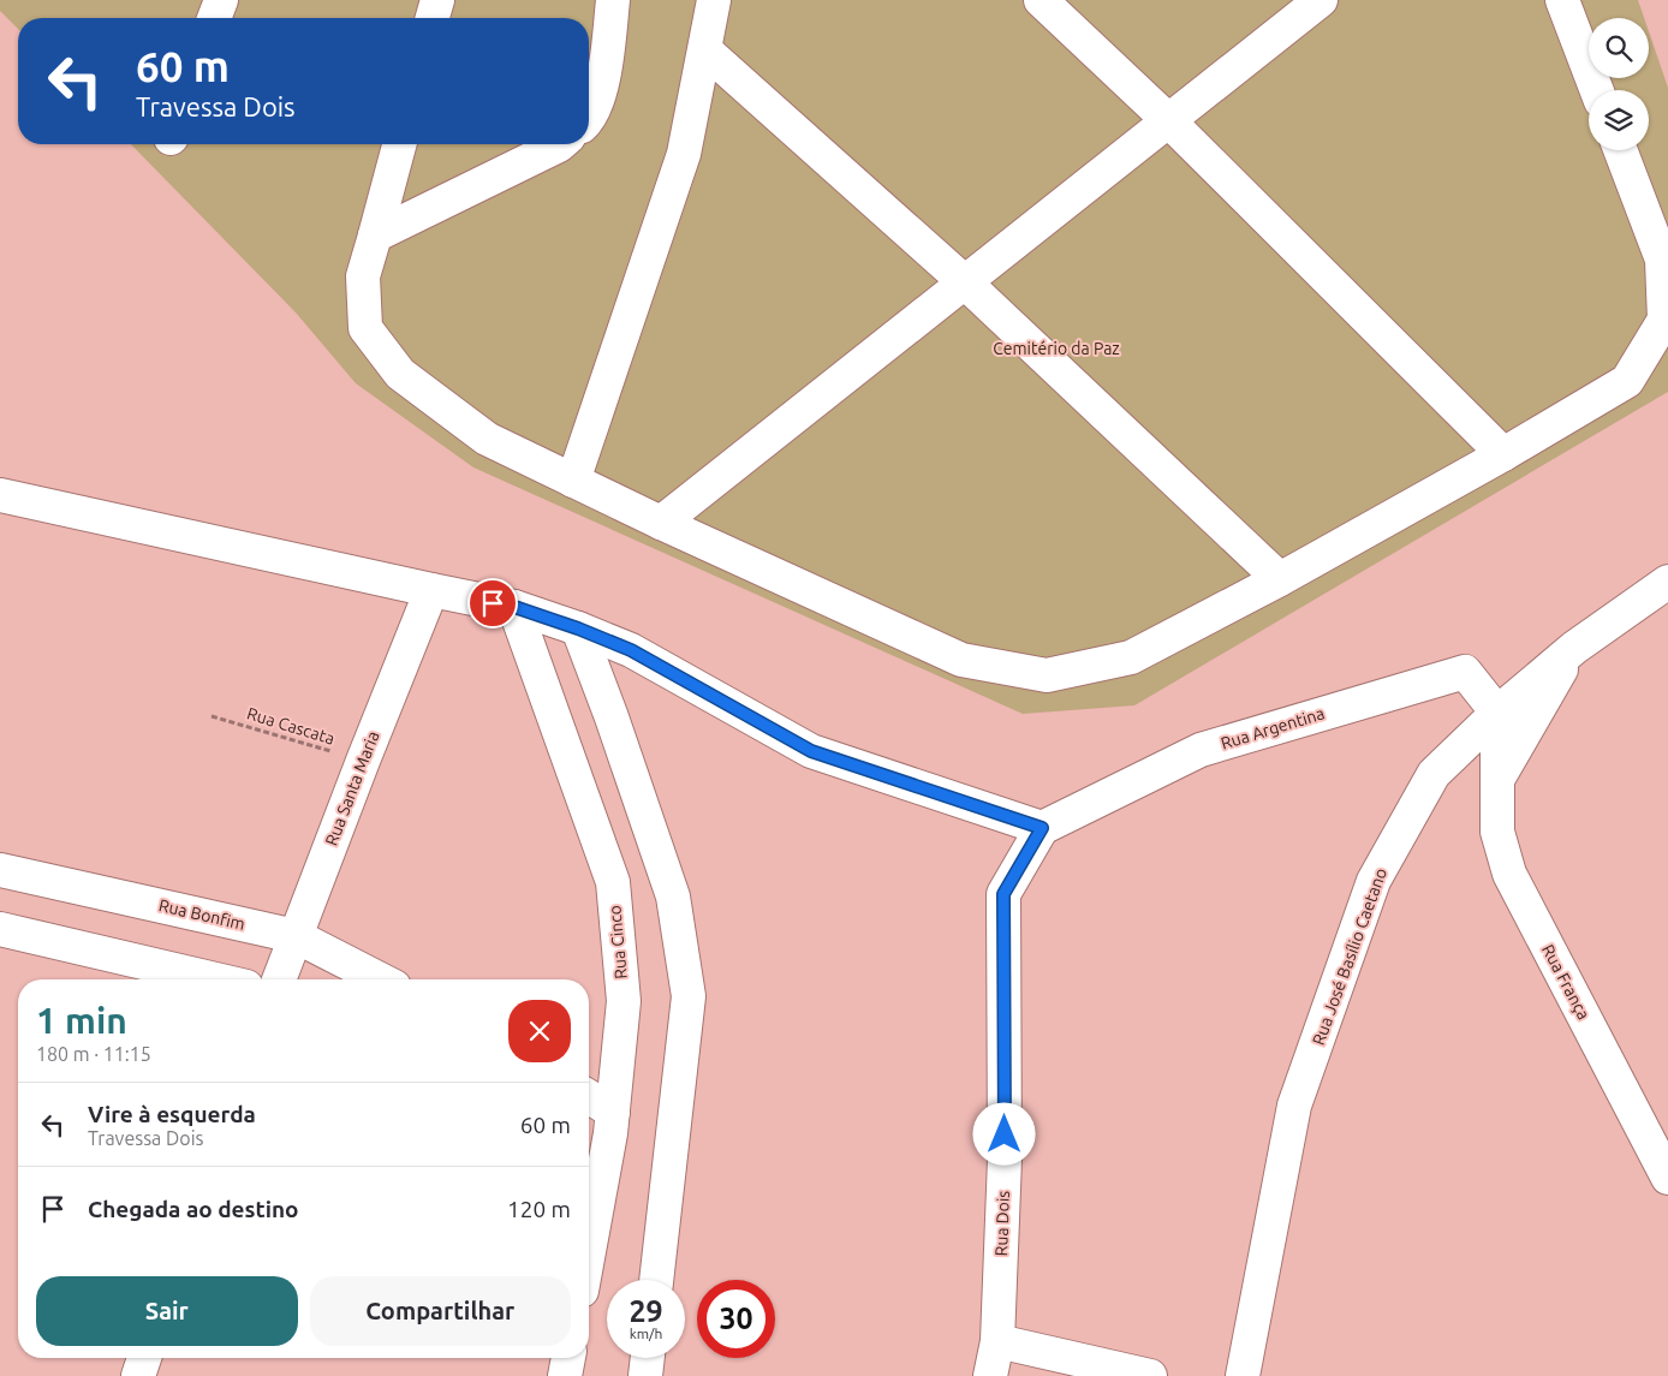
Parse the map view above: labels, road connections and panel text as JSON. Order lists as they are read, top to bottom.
{
  "streets": {
    "street": [
      "Rua Argentina",
      "Rua Santa Maria",
      "Rua Bonfim",
      "Rua Cinco",
      "Rua José Basílio Caetano",
      "Rua França",
      "Rua Dois"
    ],
    "path": ["Rua Cascata"]
  },
  "crossings": [
    ["Rua Cascata", "Rua Santa Maria"],
    ["Rua Argentina", "Rua José Basílio Caetano"],
    ["Rua Argentina", "Rua França"],
    ["Rua Argentina", "Rua Dois"],
    ["Rua Santa Maria", "Rua Bonfim"],
    ["Rua José Basílio Caetano", "Rua França"]
  ],
  "parks": ["Cemitério da Paz"],
  "page": {
    "turn": ["60 m", "Travessa Dois"],
    "heading": ["1 min", "180 m · 11:15"],
    "list": [
      {
        "name": "Vire à esquerda",
        "note": "Travessa Dois",
        "value": "60 m"
      },
      {
        "name": "Chegada ao destino",
        "value": "120 m"
      }
    ],
    "buttons": ["Sair", "Compartilhar"],
    "speed": "29 km/h",
    "limit": "30"
  }
}
